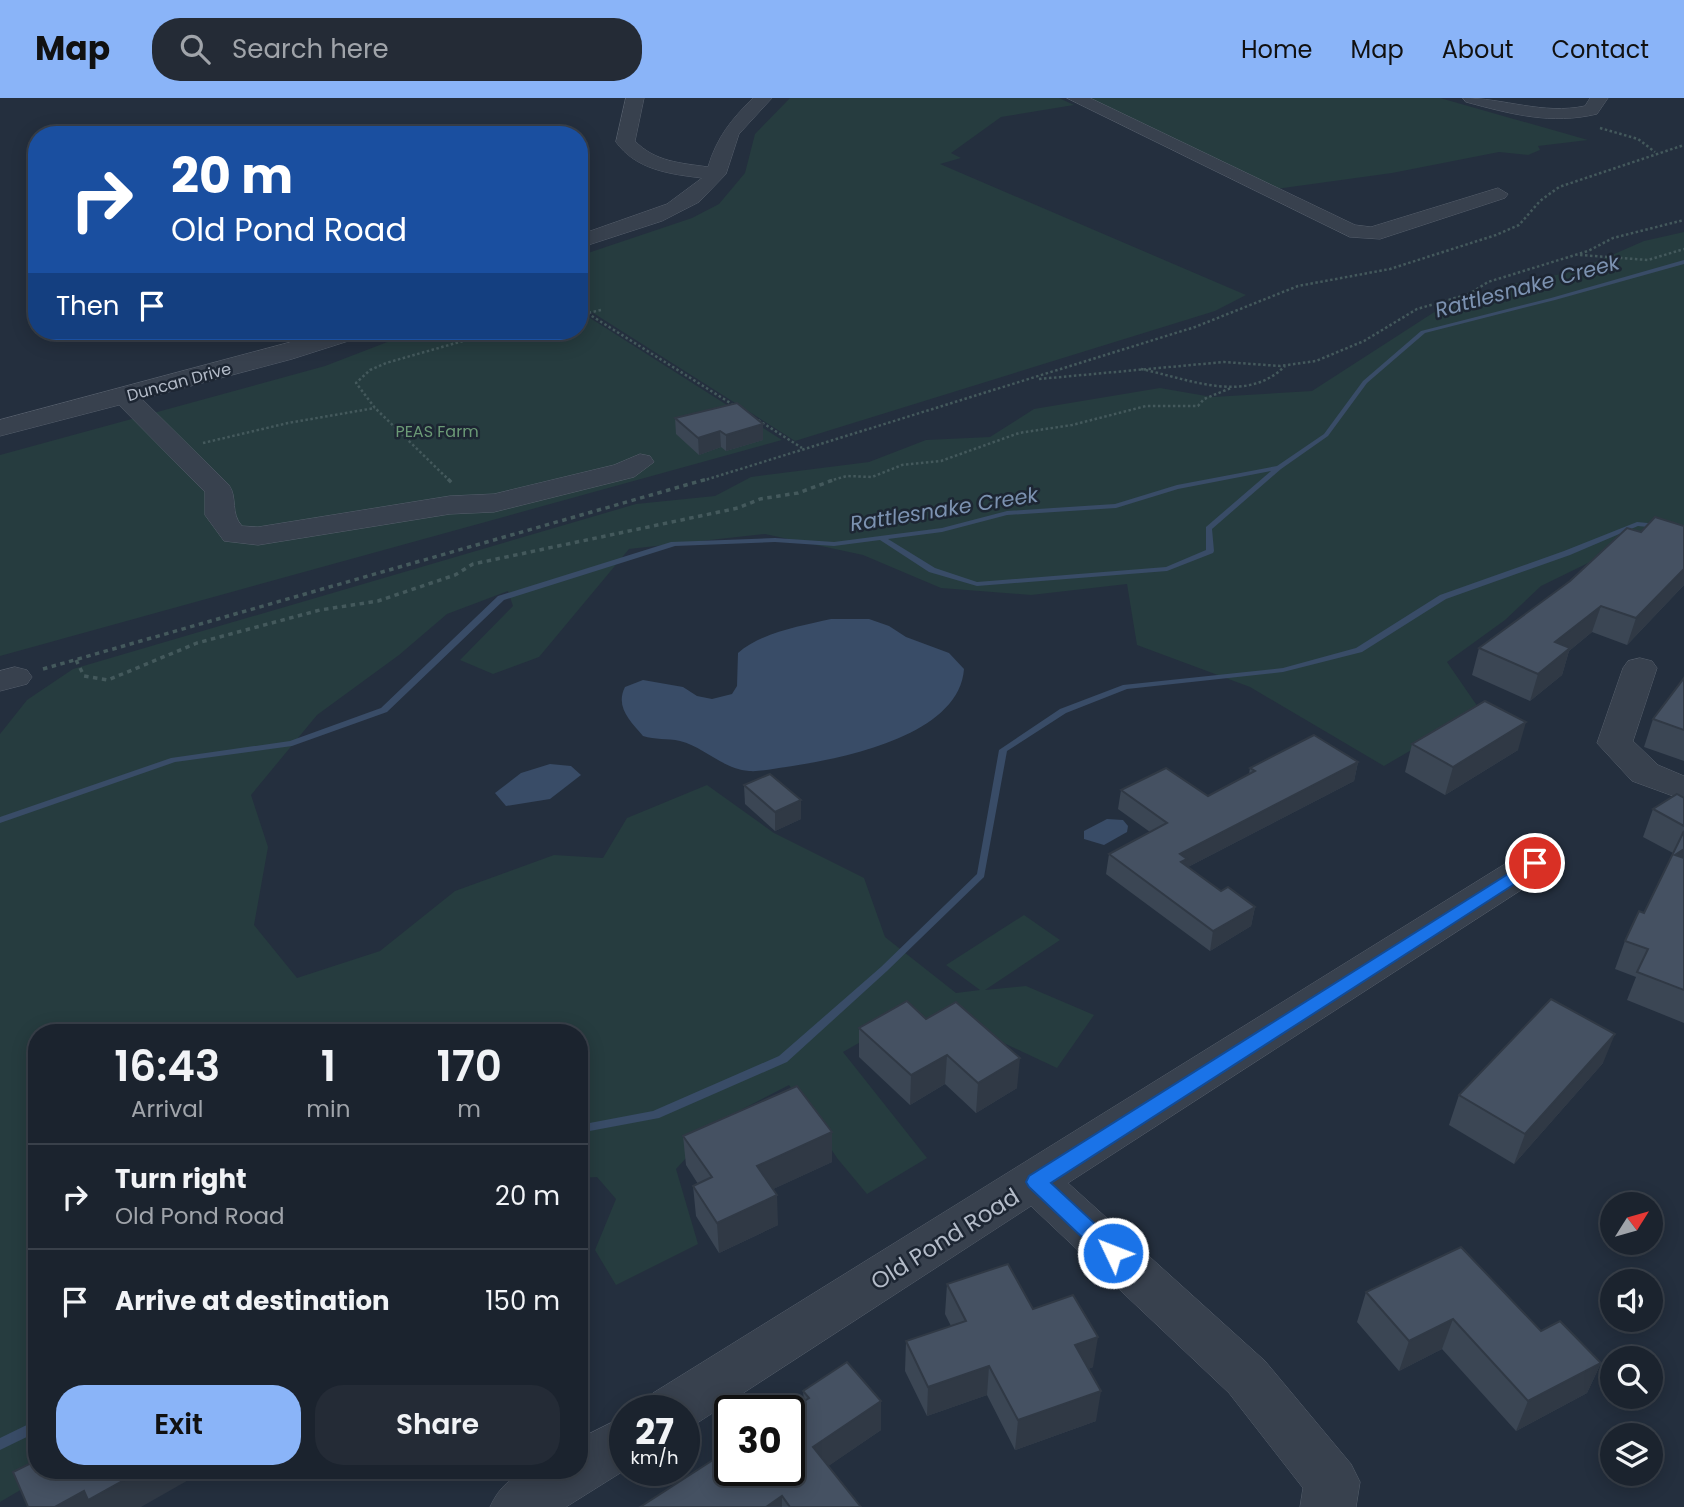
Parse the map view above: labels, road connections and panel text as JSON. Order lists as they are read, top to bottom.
{
  "streets": {
    "street": ["Duncan Drive", "Old Pond Road"]
  },
  "water": ["Rattlesnake Creek"],
  "parks": ["PEAS Farm"],
  "north": "top right",
  "page": {
    "header": "Map",
    "search": "Search here",
    "nav": [
      "Home",
      "Map",
      "About",
      "Contact"
    ],
    "turn": ["20 m", "Old Pond Road"],
    "then": "Then",
    "eta": [
      "16:43",
      "Arrival",
      "1",
      "min",
      "170",
      "m"
    ],
    "list": [
      {
        "name": "Turn right",
        "note": "Old Pond Road",
        "value": "20 m"
      },
      {
        "name": "Arrive at destination",
        "value": "150 m"
      }
    ],
    "buttons": ["Exit", "Share"],
    "speed": "27 km/h",
    "limit": "30"
  }
}
